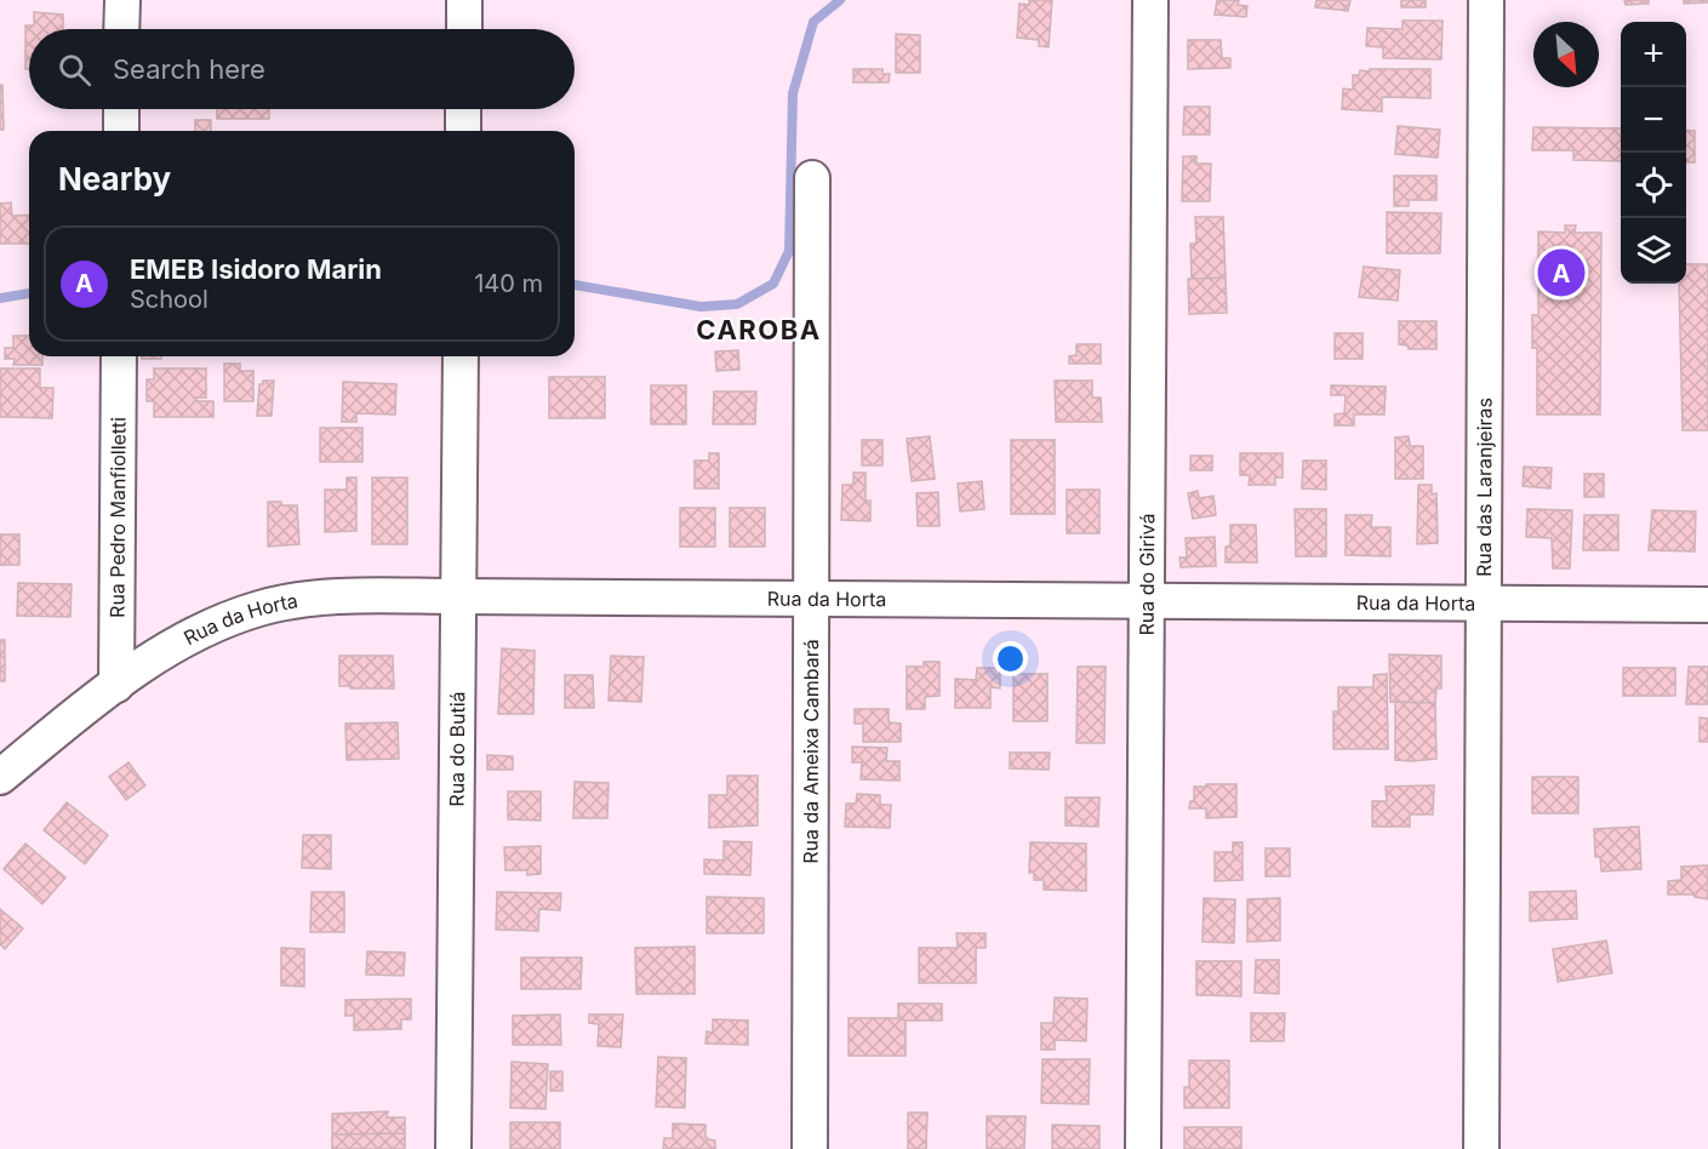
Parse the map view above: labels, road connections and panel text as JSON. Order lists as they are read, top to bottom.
{
  "streets": {
    "street": [
      "Rua das Laranjeiras",
      "Rua Pedro Manfiolletti",
      "Rua do Girivá",
      "Rua da Horta",
      "Rua do Butiá",
      "Rua da Ameixa Cambará"
    ]
  },
  "crossings": [
    ["Rua das Laranjeiras", "Rua da Horta"],
    ["Rua Pedro Manfiolletti", "Rua da Horta"],
    ["Rua do Girivá", "Rua da Horta"],
    ["Rua da Horta", "Rua do Butiá"],
    ["Rua da Horta", "Rua da Ameixa Cambará"]
  ],
  "districts": ["CAROBA"],
  "north": "bottom right",
  "page": {
    "map_buttons": ["+", "−"],
    "search": "Search here",
    "heading": "Nearby",
    "list": [
      {
        "mark": "A",
        "name": "EMEB Isidoro Marin",
        "note": "School",
        "value": "140 m"
      }
    ],
    "pins": "A"
  }
}
